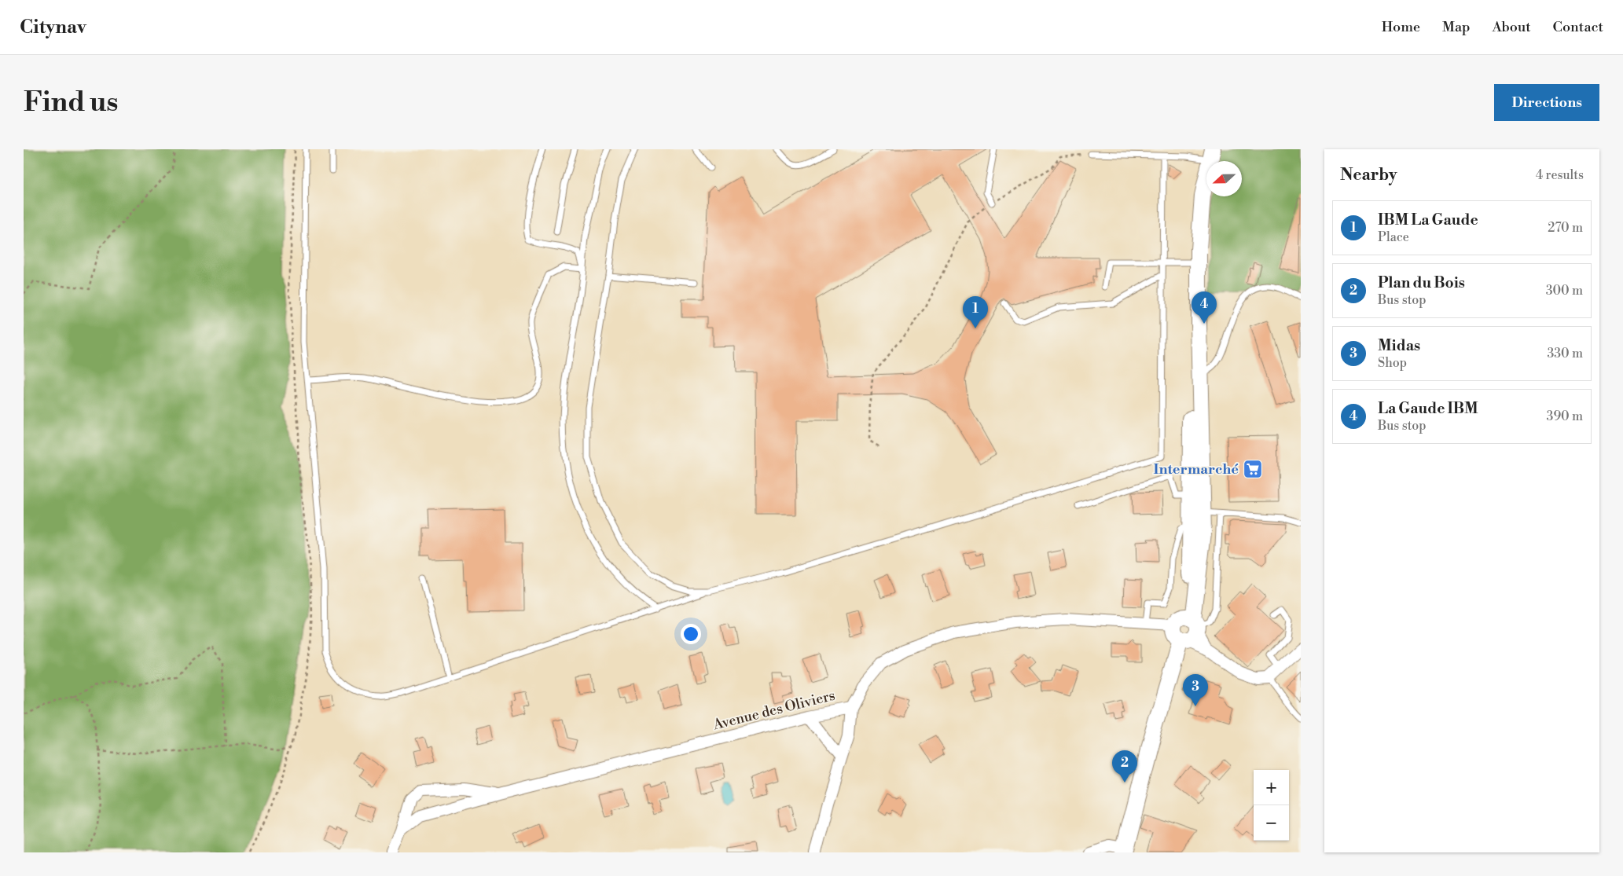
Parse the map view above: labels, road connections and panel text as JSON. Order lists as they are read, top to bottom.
{
  "streets": {
    "street": ["Avenue des Oliviers"]
  },
  "places": {
    "supermarket": ["Intermarché"]
  },
  "north": "left",
  "page": {
    "header": "Citynav",
    "nav": [
      "Home",
      "Map",
      "About",
      "Contact"
    ],
    "buttons": "Directions",
    "title": "Find us",
    "heading": ["Nearby", "4 results"],
    "list": [
      {
        "mark": "1",
        "name": "IBM La Gaude",
        "note": "Place",
        "value": "270 m"
      },
      {
        "mark": "2",
        "name": "Plan du Bois",
        "note": "Bus stop",
        "value": "300 m"
      },
      {
        "mark": "3",
        "name": "Midas",
        "note": "Shop",
        "value": "330 m"
      },
      {
        "mark": "4",
        "name": "La Gaude IBM",
        "note": "Bus stop",
        "value": "390 m"
      }
    ],
    "pins": [
      "4",
      "1",
      "3",
      "2"
    ],
    "map_buttons": ["+", "−"]
  }
}
